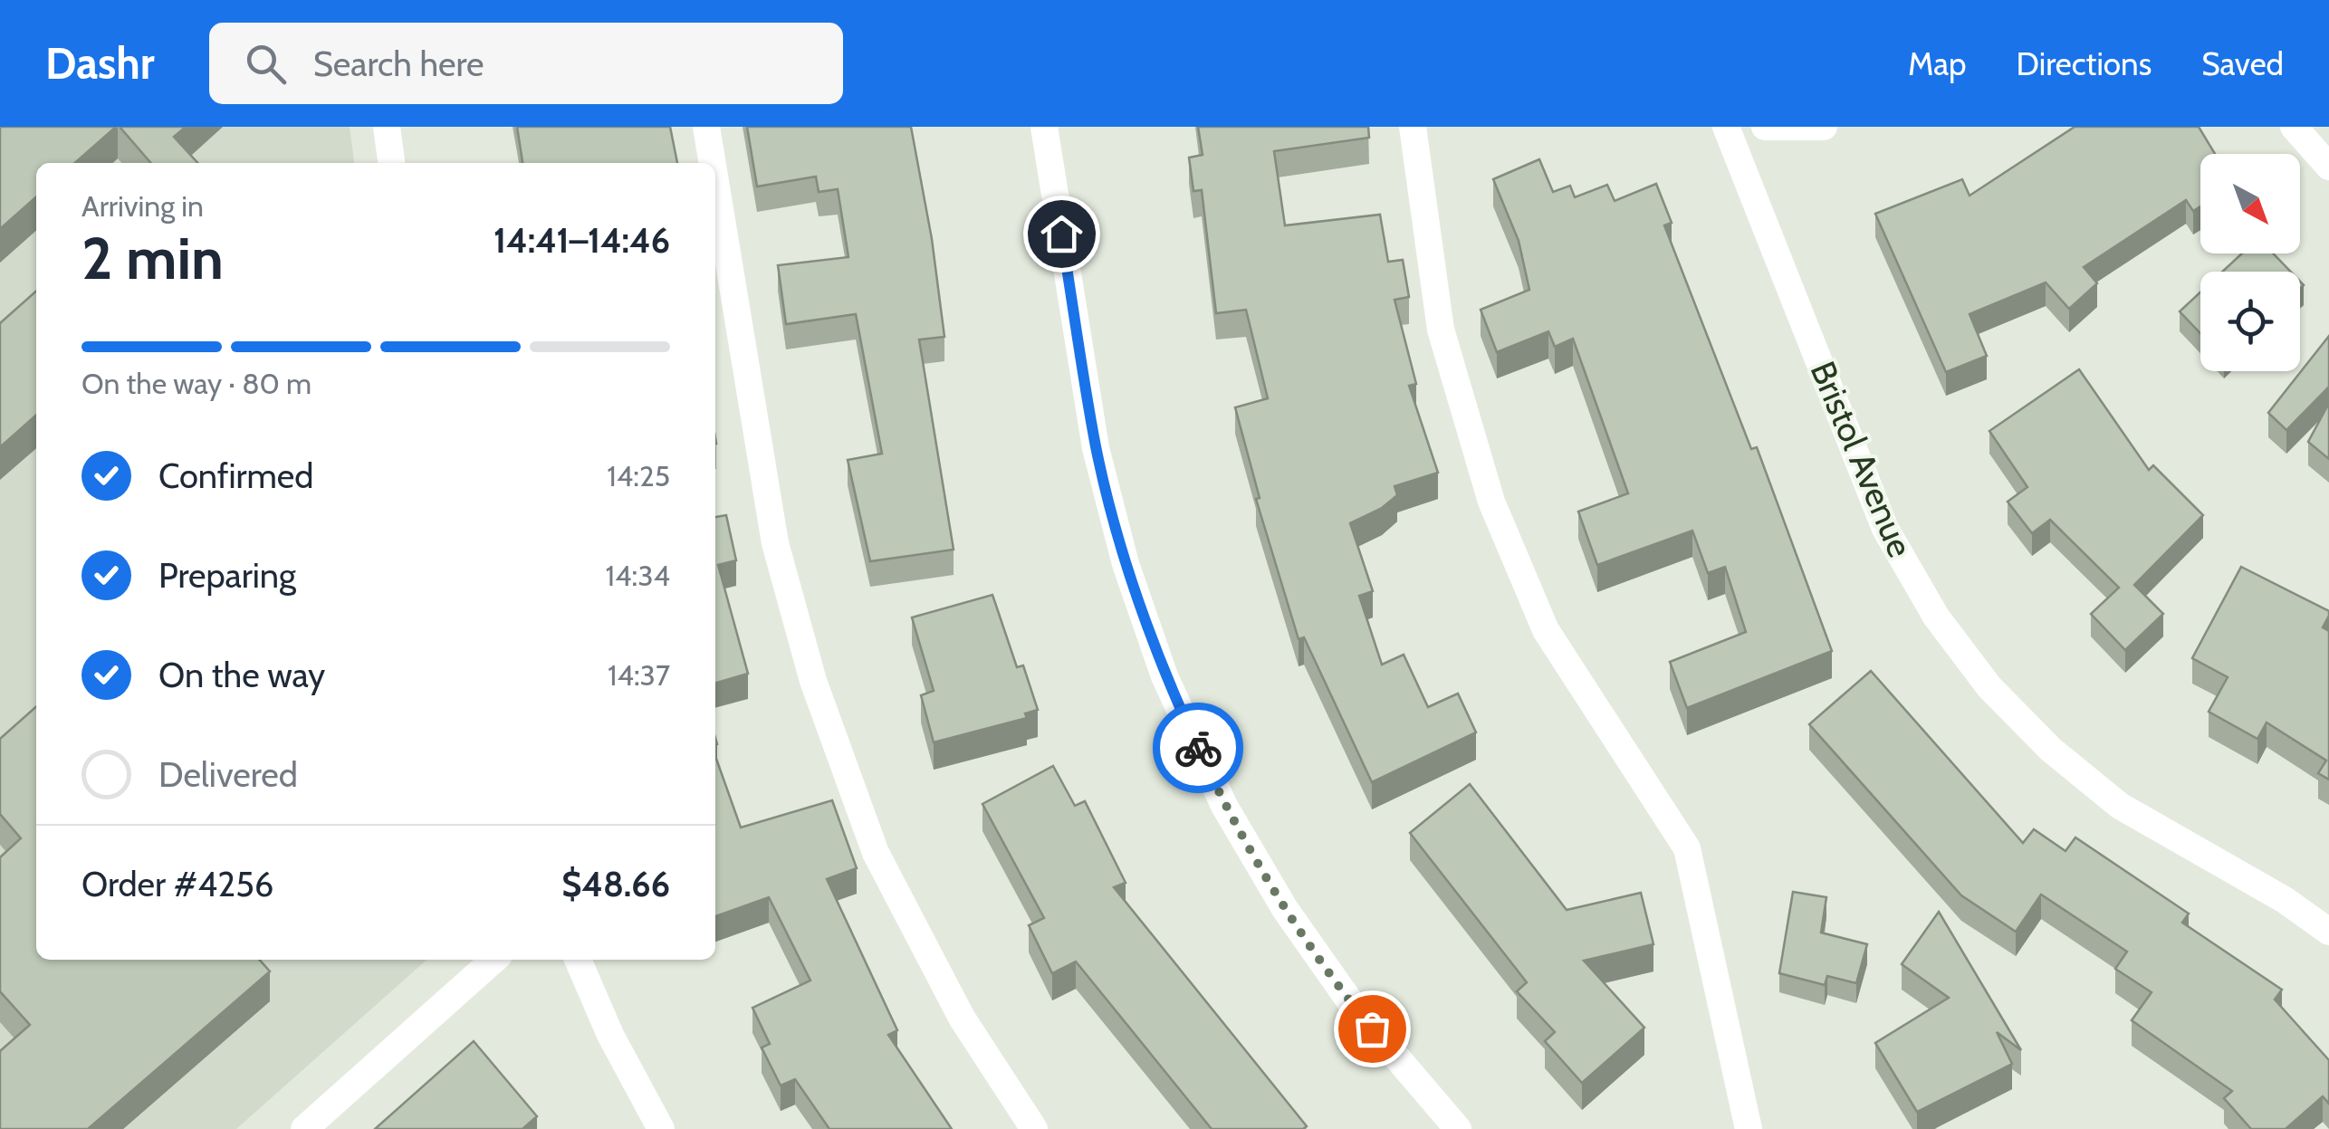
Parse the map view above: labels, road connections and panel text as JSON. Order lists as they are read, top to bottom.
{
  "streets": {
    "street": ["Bristol Avenue"]
  },
  "north": "bottom right",
  "page": {
    "header": "Dashr",
    "search": "Search here",
    "nav": ["Map", "Directions", "Saved"],
    "heading": ["2 min", "Arriving in", "14:41–14:46"],
    "panel": ["Order #4256", "$48.66"],
    "bar": "On the way · 80 m",
    "list": [
      ["Confirmed", "14:25"],
      ["Preparing", "14:34"],
      ["On the way", "14:37"],
      "Delivered"
    ]
  }
}
